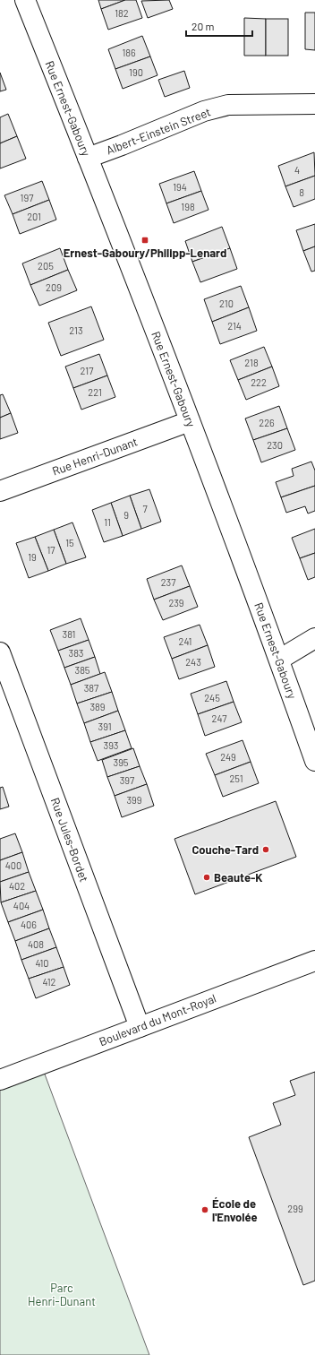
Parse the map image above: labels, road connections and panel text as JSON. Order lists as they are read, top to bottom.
{
  "streets": {
    "street": [
      "Rue Ernest-Gaboury",
      "Albert-Einstein Street",
      "Rue Henri-Dunant",
      "Rue Jules-Bordet",
      "Boulevard du Mont-Royal"
    ]
  },
  "crossings": [
    ["Rue Ernest-Gaboury", "Albert-Einstein Street"],
    ["Rue Ernest-Gaboury", "Rue Henri-Dunant"],
    ["Rue Jules-Bordet", "Boulevard du Mont-Royal"]
  ],
  "parks": ["Parc Henri-Dunant"],
  "places": {
    "transit": ["Ernest-Gaboury/Philipp-Lenard"],
    "other": ["Couche-Tard", "Beaute-K", "École de l'Envolée"]
  },
  "house_numbers": [
    "182",
    "186",
    "190",
    "4",
    "194",
    "8",
    "197",
    "198",
    "201",
    "205",
    "209",
    "210",
    "214",
    "213",
    "218",
    "217",
    "222",
    "221",
    "226",
    "230",
    "7",
    "9",
    "11",
    "15",
    "17",
    "19",
    "237",
    "239",
    "381",
    "241",
    "383",
    "243",
    "385",
    "387",
    "245",
    "389",
    "247",
    "391",
    "393",
    "249",
    "395",
    "251",
    "397",
    "399",
    "400",
    "402",
    "404",
    "406",
    "408",
    "410",
    "412",
    "299"
  ],
  "scale_bar": "20 m"
}
